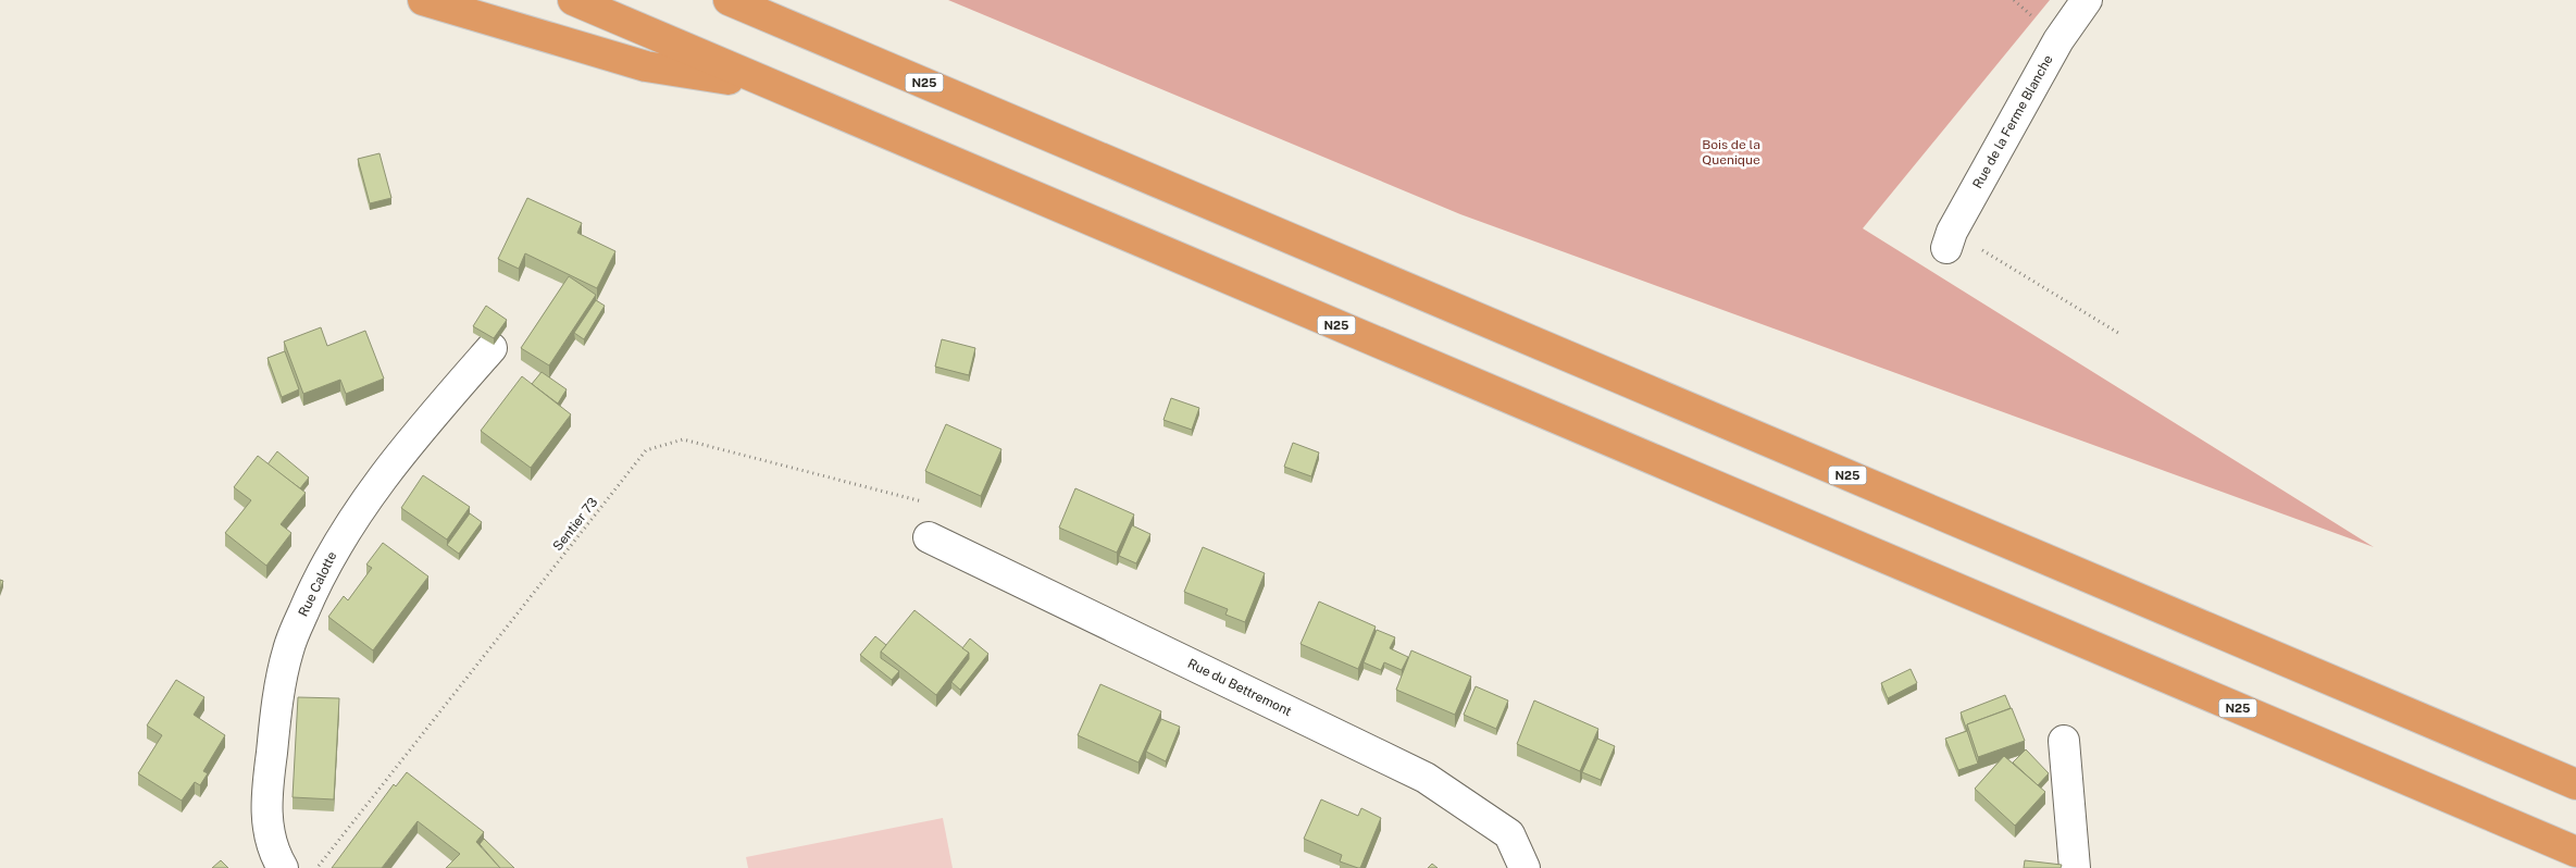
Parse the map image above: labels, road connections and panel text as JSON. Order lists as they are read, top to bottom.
{
  "streets": {
    "highway": ["N25"],
    "street": ["Rue de la Ferme Blanche", "Rue Calotte", "Rue du Bettremont"],
    "path": ["Sentier 73"]
  },
  "crossings": [
    ["Sentier 73", "Rue du Bettremont"]
  ],
  "parks": ["Bois de la Quenique"]
}
